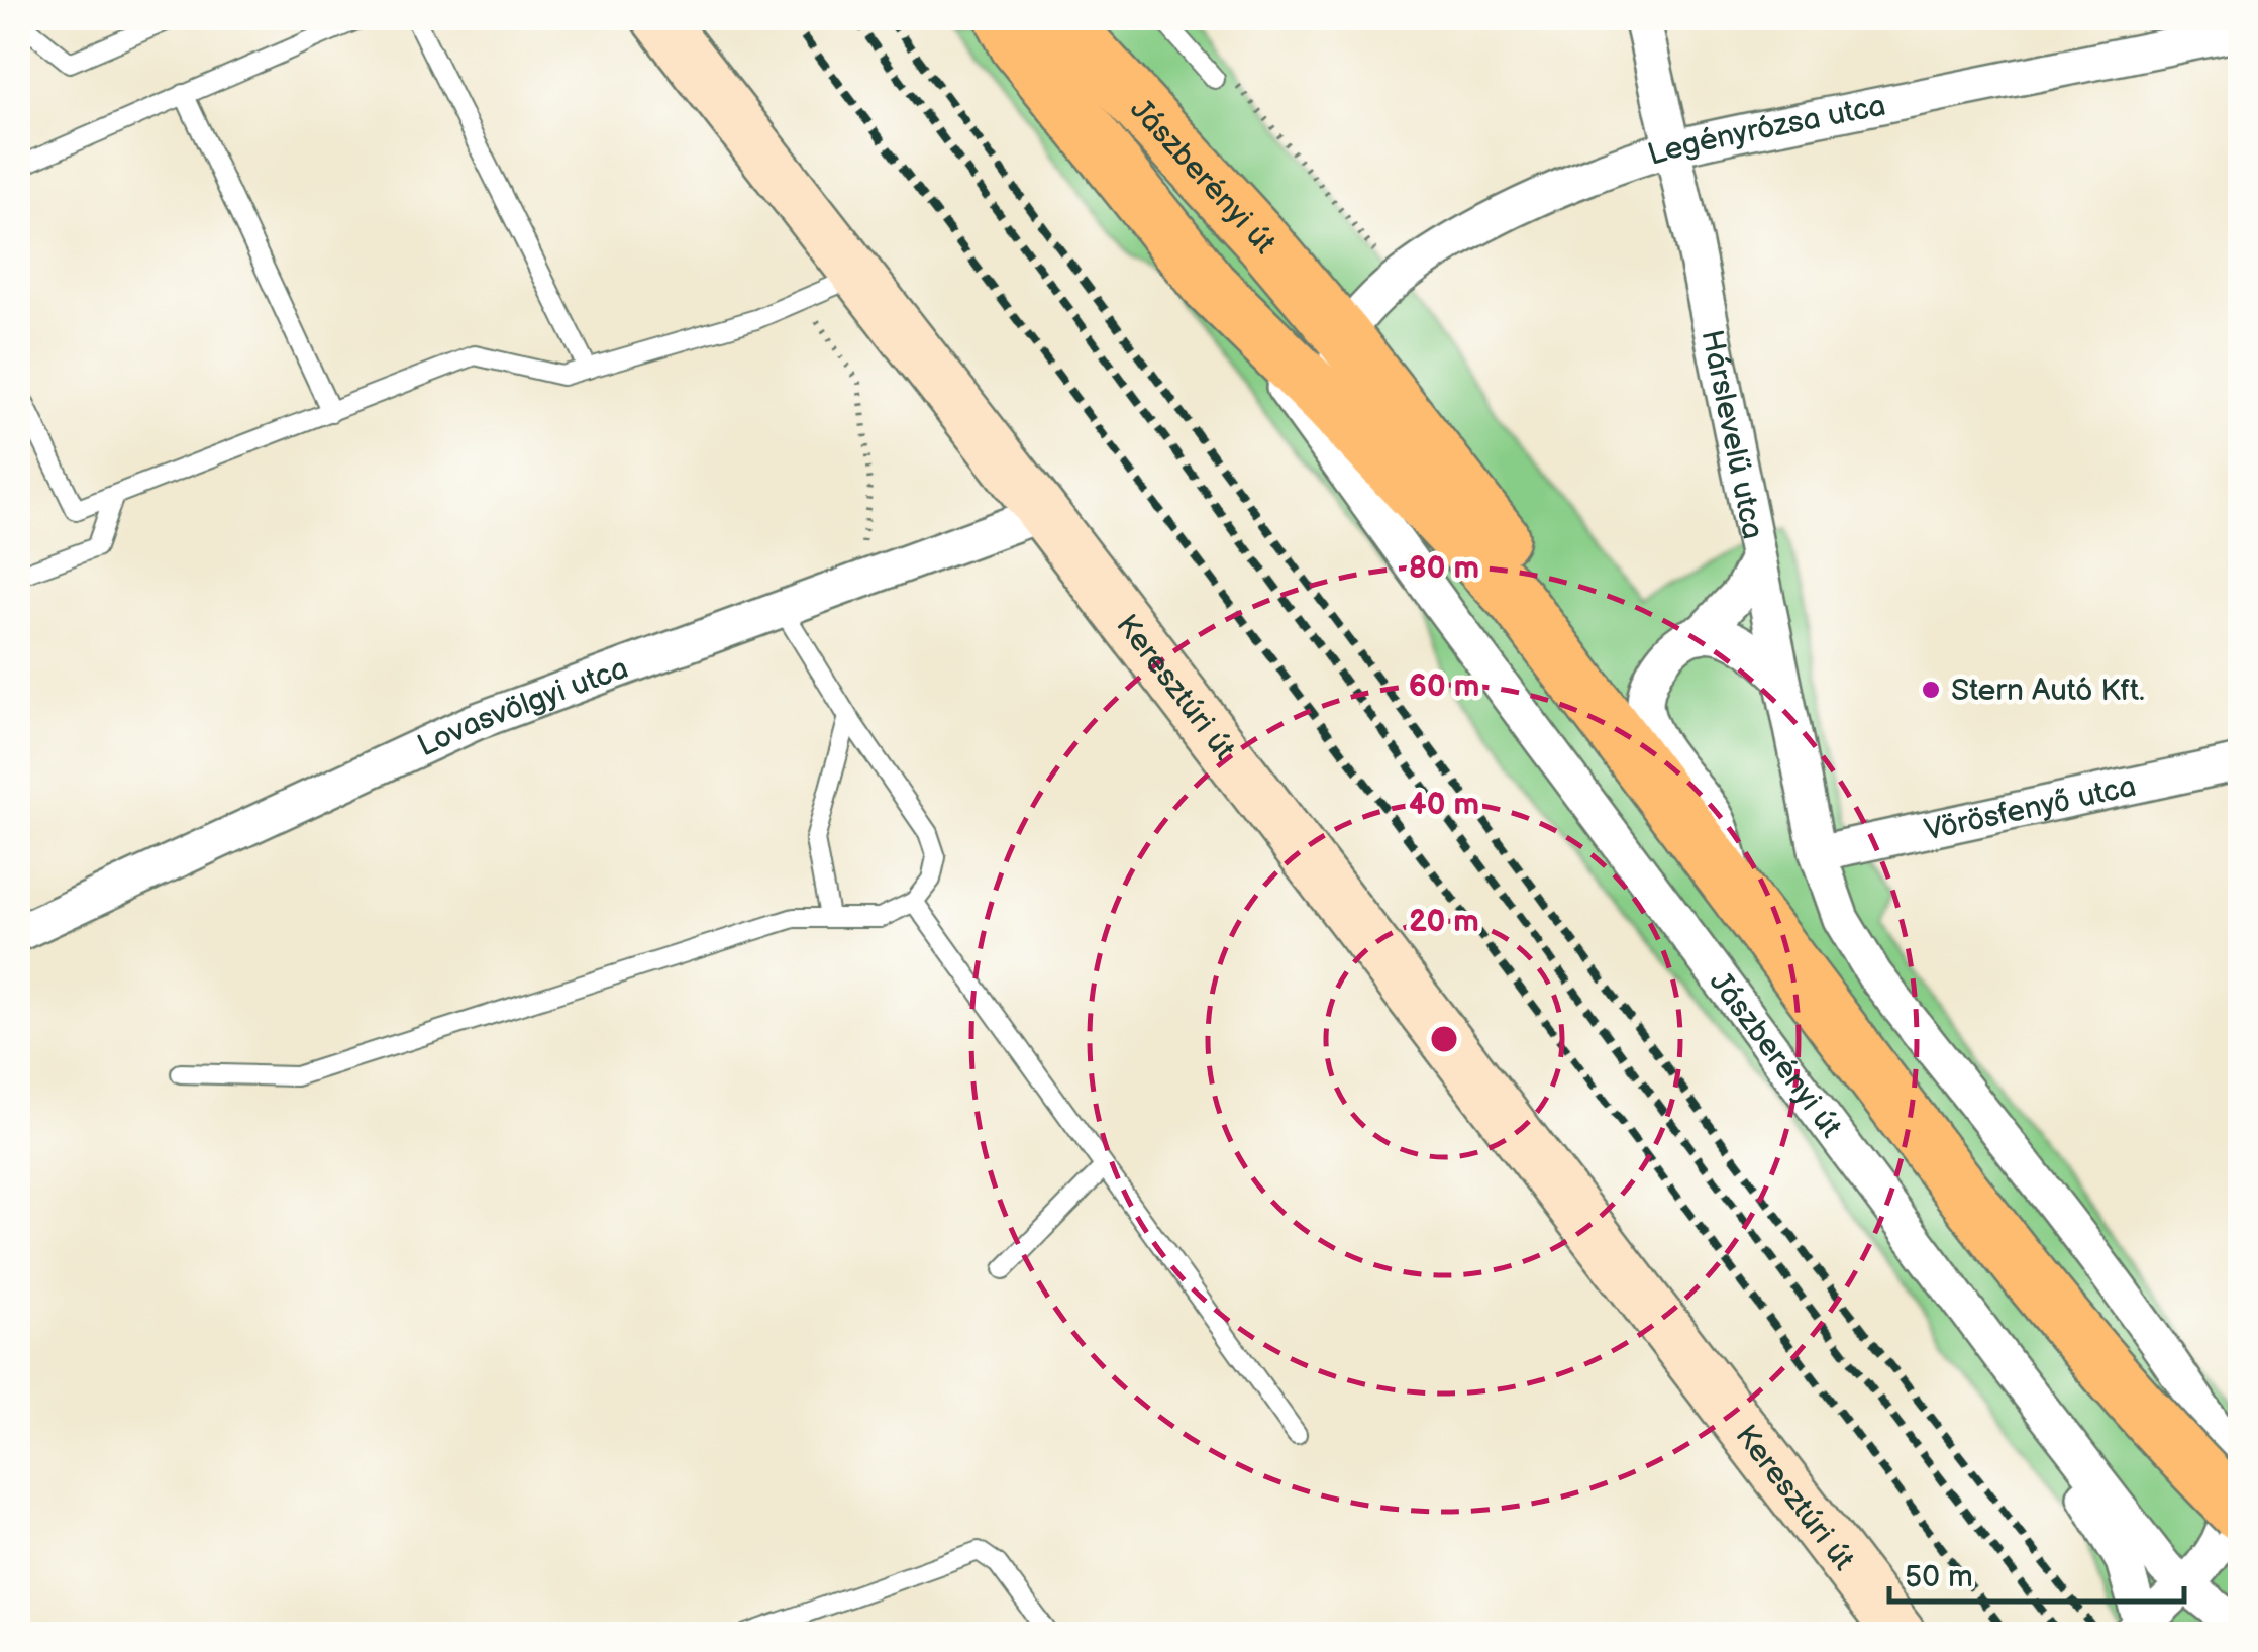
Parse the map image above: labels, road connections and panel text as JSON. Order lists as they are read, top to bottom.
{
  "streets": {
    "main road": ["Jászberényi út", "Keresztúri út"],
    "street": [
      "Legényrózsa utca",
      "Hárslevelű utca",
      "Lovasvölgyi utca",
      "Vörösfenyő utca"
    ]
  },
  "crossings": [
    ["Legényrózsa utca", "Jászberényi út"],
    ["Legényrózsa utca", "Hárslevelű utca"],
    ["Jászberényi út", "Hárslevelű utca"],
    ["Hárslevelű utca", "Vörösfenyő utca"],
    ["Keresztúri út", "Lovasvölgyi utca"]
  ],
  "places": ["Stern Autó Kft."],
  "scale_bar": "50 m",
  "rings": [
    "80 m",
    "60 m",
    "40 m",
    "20 m"
  ]
}
